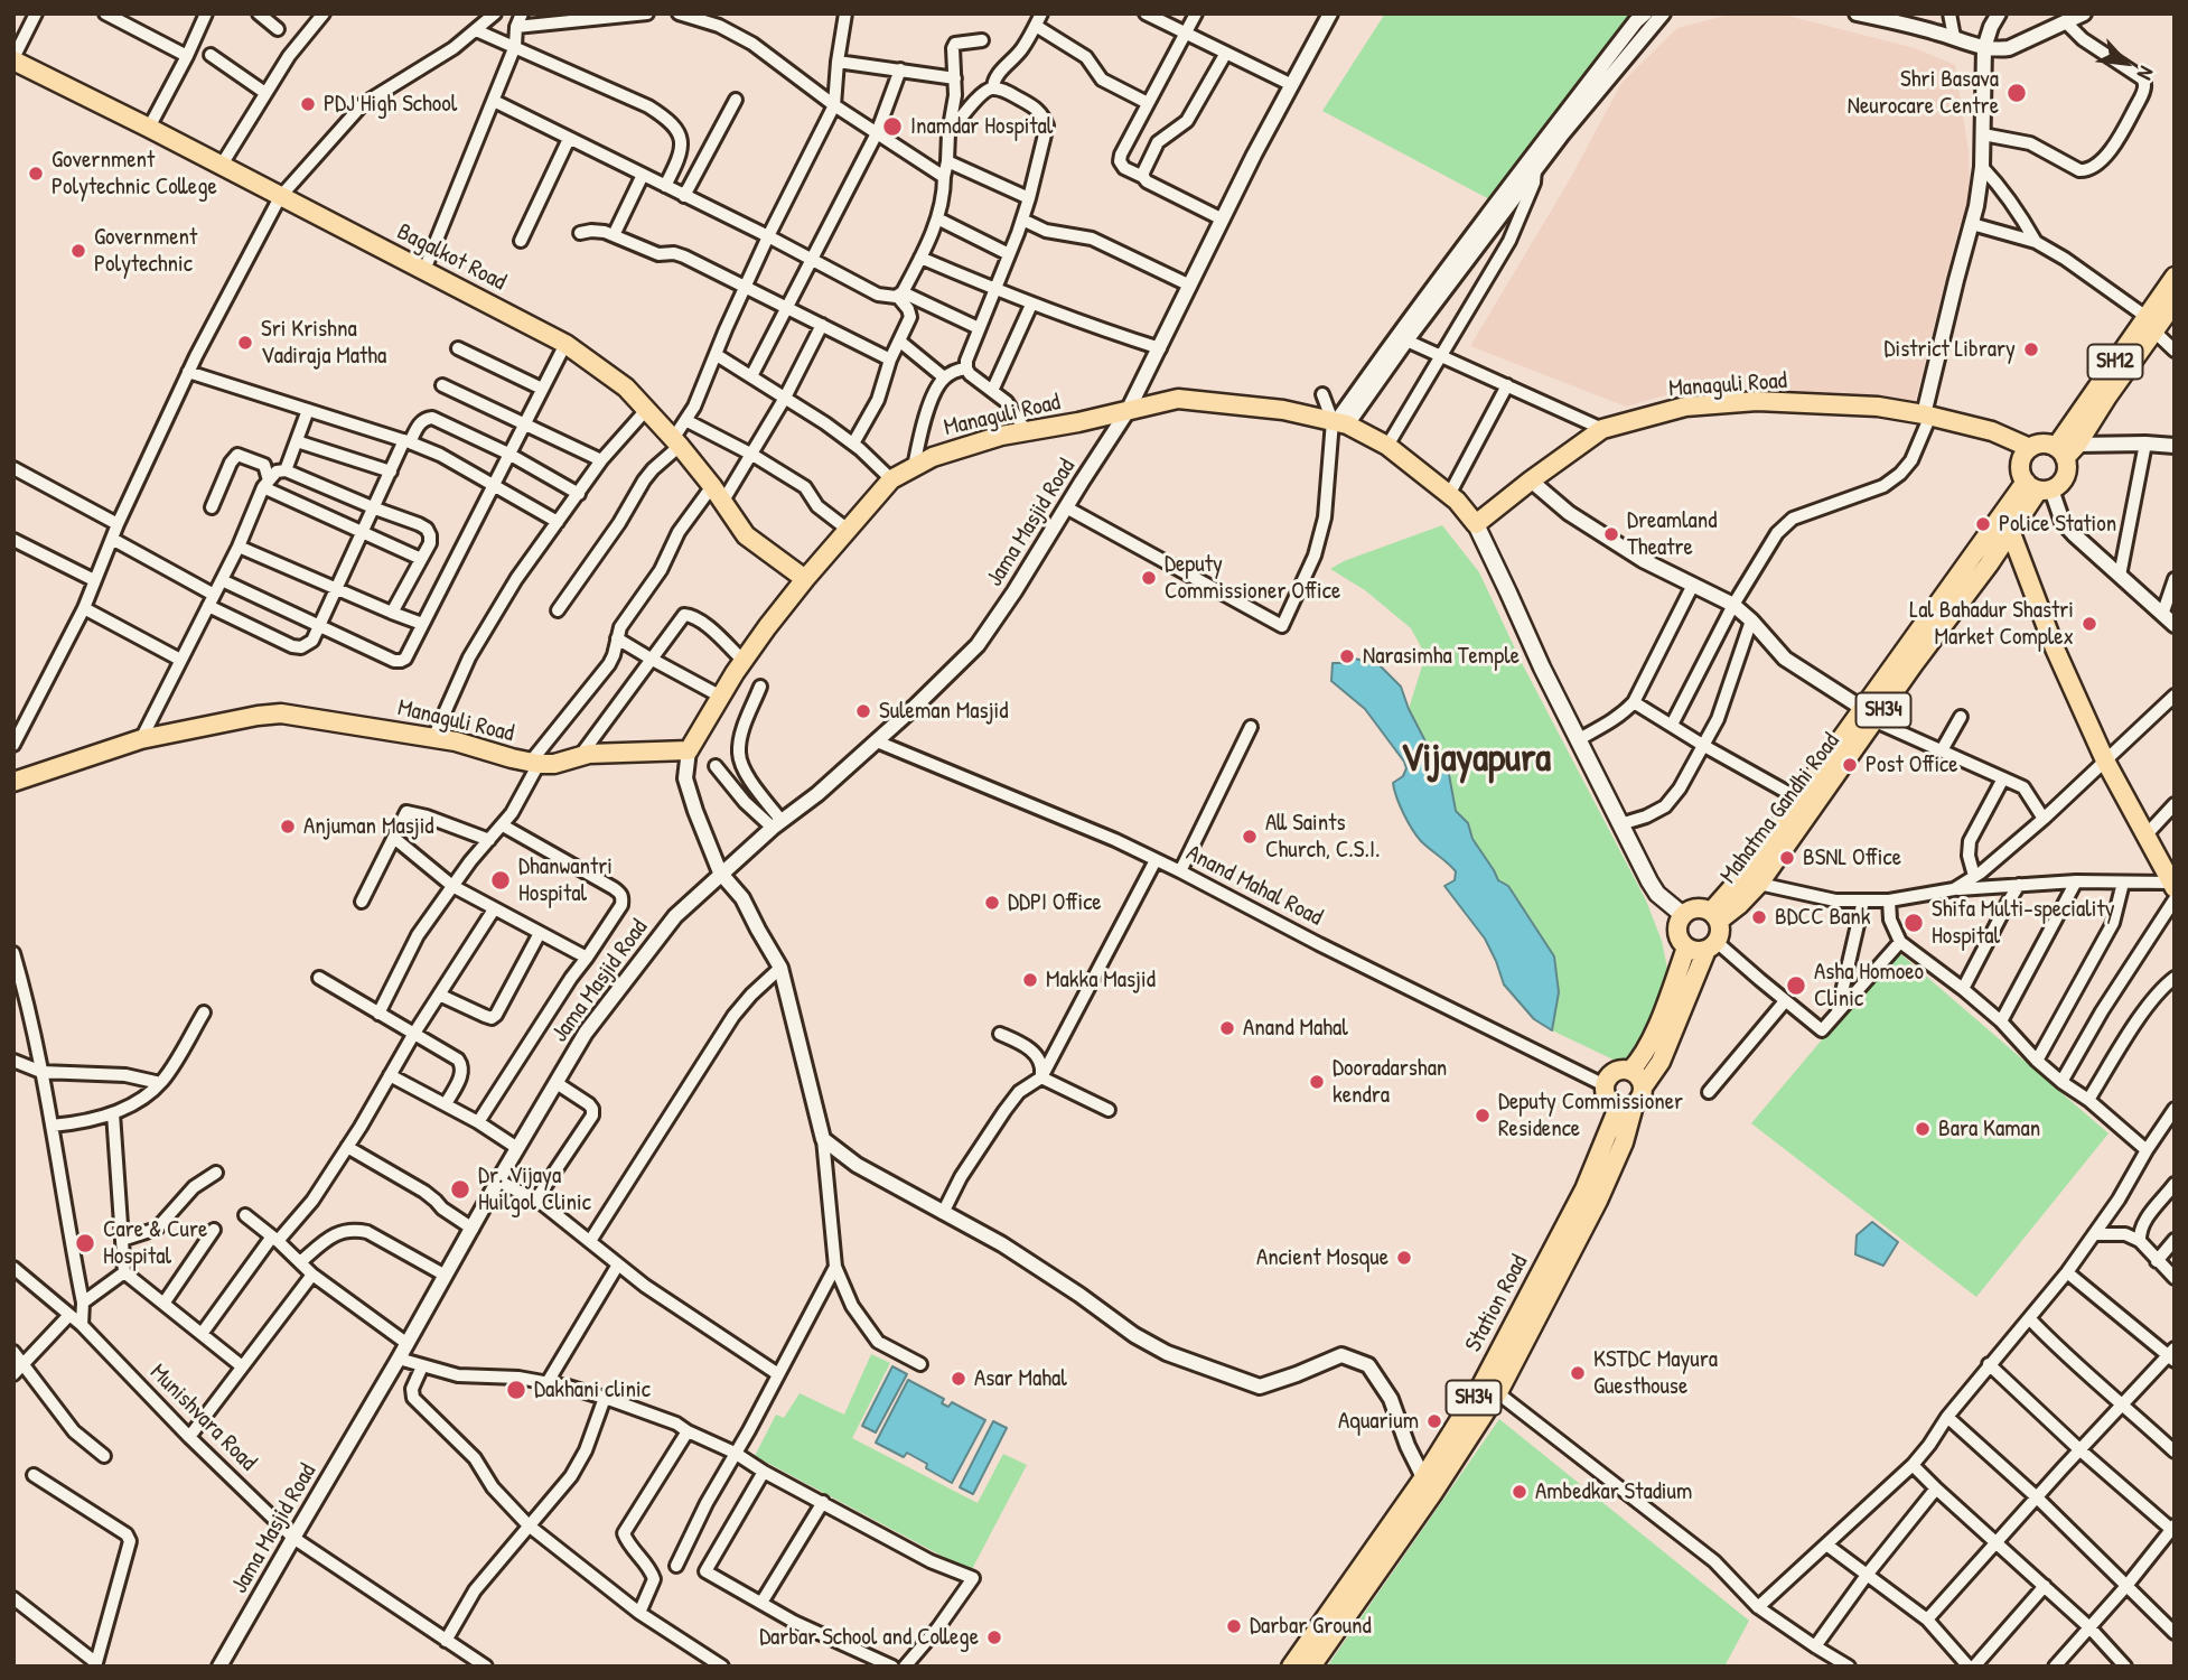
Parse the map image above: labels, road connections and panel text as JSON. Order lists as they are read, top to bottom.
{
  "streets": {
    "main road": [
      "Bagalkot Road",
      "SH12",
      "Managuli Road",
      "SH34",
      "Mahatma Gandhi Road",
      "Station Road"
    ],
    "street": ["Jama Masjid Road", "Anand Mahal Road", "Munishvara Road"]
  },
  "crossings": [
    ["Bagalkot Road", "Managuli Road"],
    ["SH12", "Managuli Road"],
    ["SH12", "SH34"],
    ["SH12", "Mahatma Gandhi Road"],
    ["Managuli Road", "Jama Masjid Road"],
    ["Managuli Road", "SH34"],
    ["Managuli Road", "Mahatma Gandhi Road"],
    ["Jama Masjid Road", "Anand Mahal Road"],
    ["Jama Masjid Road", "Munishvara Road"],
    ["SH34", "Mahatma Gandhi Road"],
    ["SH34", "Anand Mahal Road"],
    ["SH34", "Station Road"],
    ["Anand Mahal Road", "Station Road"]
  ],
  "districts": ["Vijayapura"],
  "places": [
    "Shri Basava Neurocare Centre",
    "PDJ High School",
    "Inamdar Hospital",
    "Government Polytechnic College",
    "Government Polytechnic",
    "Sri Krishna Vadiraja Matha",
    "District Library",
    "Police Station",
    "Dreamland Theatre",
    "Deputy Commissioner Office",
    "Lal Bahadur Shastri Market Complex",
    "Narasimha Temple",
    "Suleman Masjid",
    "Post Office",
    "Anjuman Masjid",
    "All Saints Church, C.S.I.",
    "BSNL Office",
    "Dhanwantri Hospital",
    "DDPI Office",
    "BDCC Bank",
    "Shifa Multi-speciality Hospital",
    "Makka Masjid",
    "Asha Homoeo Clinic",
    "Anand Mahal",
    "Dooradarshan kendra",
    "Deputy Commissioner Residence",
    "Bara Kaman",
    "Dr. Vijaya Huilgol Clinic",
    "Care & Cure Hospital",
    "Ancient Mosque",
    "KSTDC Mayura Guesthouse",
    "Asar Mahal",
    "Dakhani clinic",
    "Aquarium",
    "Ambedkar Stadium",
    "Darbar Ground",
    "Darbar School and College"
  ],
  "north": "bottom right"
}
